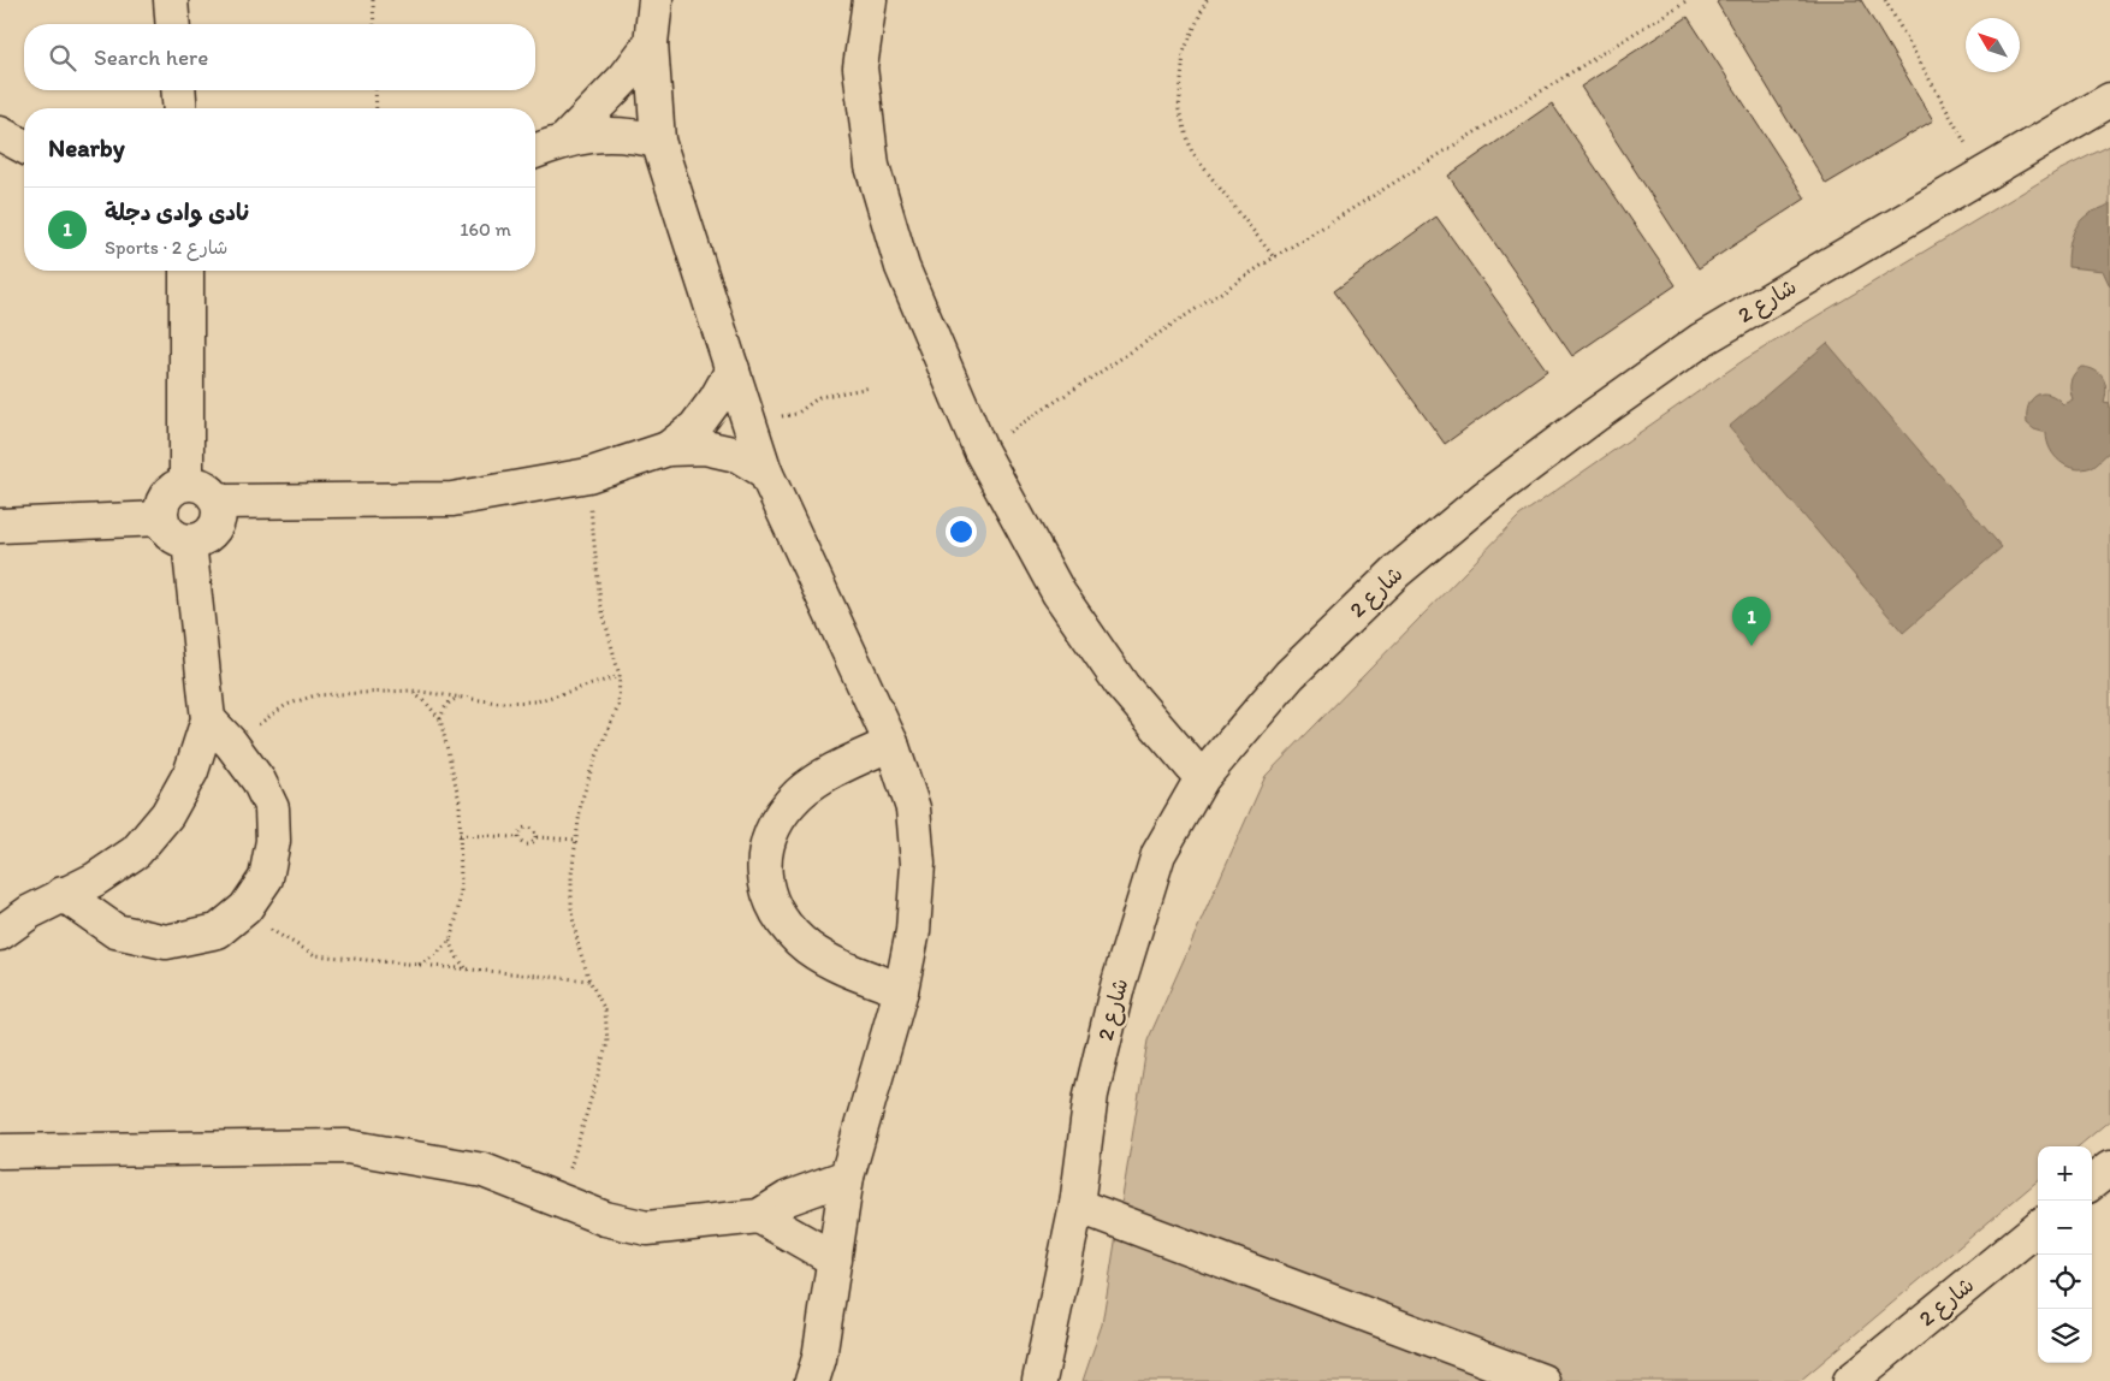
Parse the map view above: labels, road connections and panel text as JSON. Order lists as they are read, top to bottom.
{
  "streets": {
    "street": ["شارع 2"]
  },
  "north": "top left",
  "page": {
    "search": "Search here",
    "heading": "Nearby",
    "list": [
      {
        "mark": "1",
        "name": "نادى وادى دجلة",
        "note": "Sports · شارع 2",
        "value": "160 m"
      }
    ],
    "pins": "1",
    "map_buttons": ["+", "−"]
  }
}
